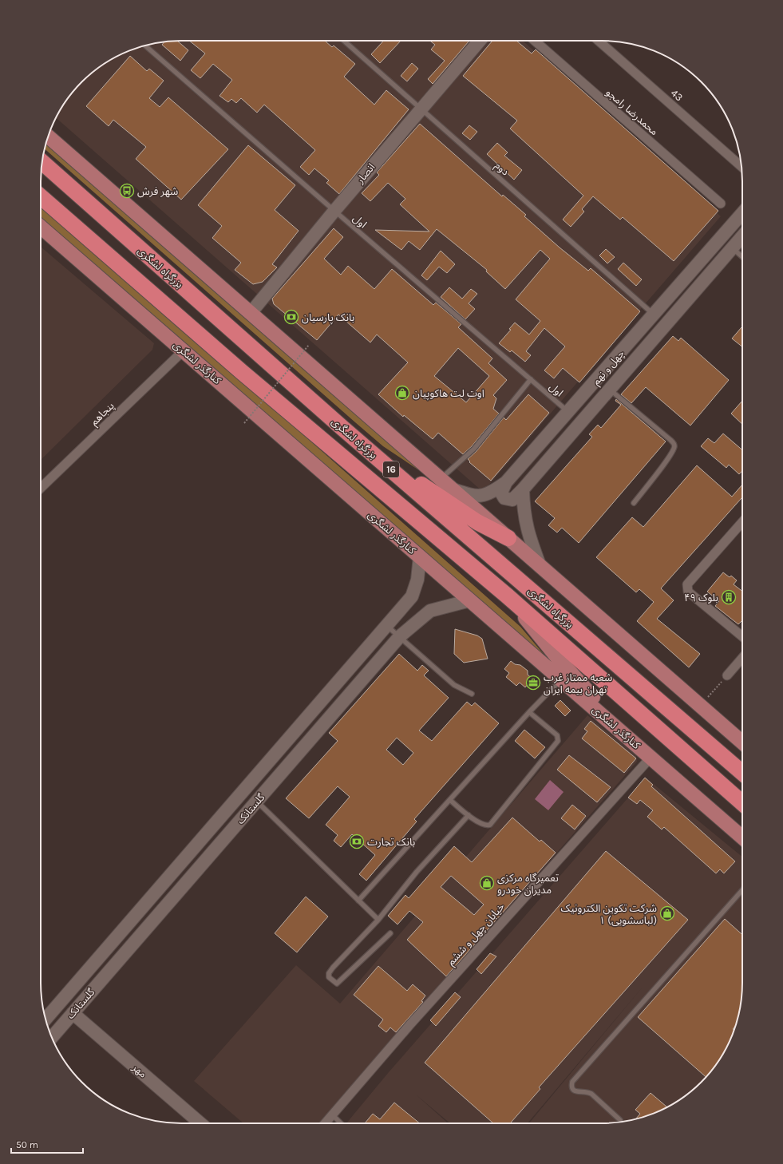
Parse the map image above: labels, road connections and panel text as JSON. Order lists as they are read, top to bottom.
{
  "streets": {
    "highway": ["بزرگراه لشگری", "16"],
    "main road": ["کنارگذر لشگری"],
    "street": [
      "43",
      "محمدرضا رامجو",
      "انصار",
      "چهل و نهم",
      "پنجاهم",
      "گلستانک",
      "خیابان چهل و ششم",
      "مهر"
    ],
    "lane": ["دوم", "اول"]
  },
  "crossings": [
    ["دوم", "انصار"],
    ["دوم", "چهل و نهم"],
    ["انصار", "اول"],
    ["اول", "چهل و نهم"],
    ["کنارگذر لشگری", "پنجاهم"],
    ["کنارگذر لشگری", "گلستانک"],
    ["کنارگذر لشگری", "خیابان چهل و ششم"],
    ["گلستانک", "مهر"]
  ],
  "places": {
    "bus stop": ["شهر فرش"],
    "bank": ["بانک پارسیان", "بانک تجارت"],
    "shop": ["اوت لت هاکوپیان", "تعمیرگاه مرکزی مدیران خودرو", "شرکت تکوین الکترونیک ۱ (لباسشویی)"],
    "building": ["بلوک ۴۹"],
    "office": ["شعبه ممتاز غرب تهران بیمه ایران"]
  },
  "scale_bar": "50 m"
}
